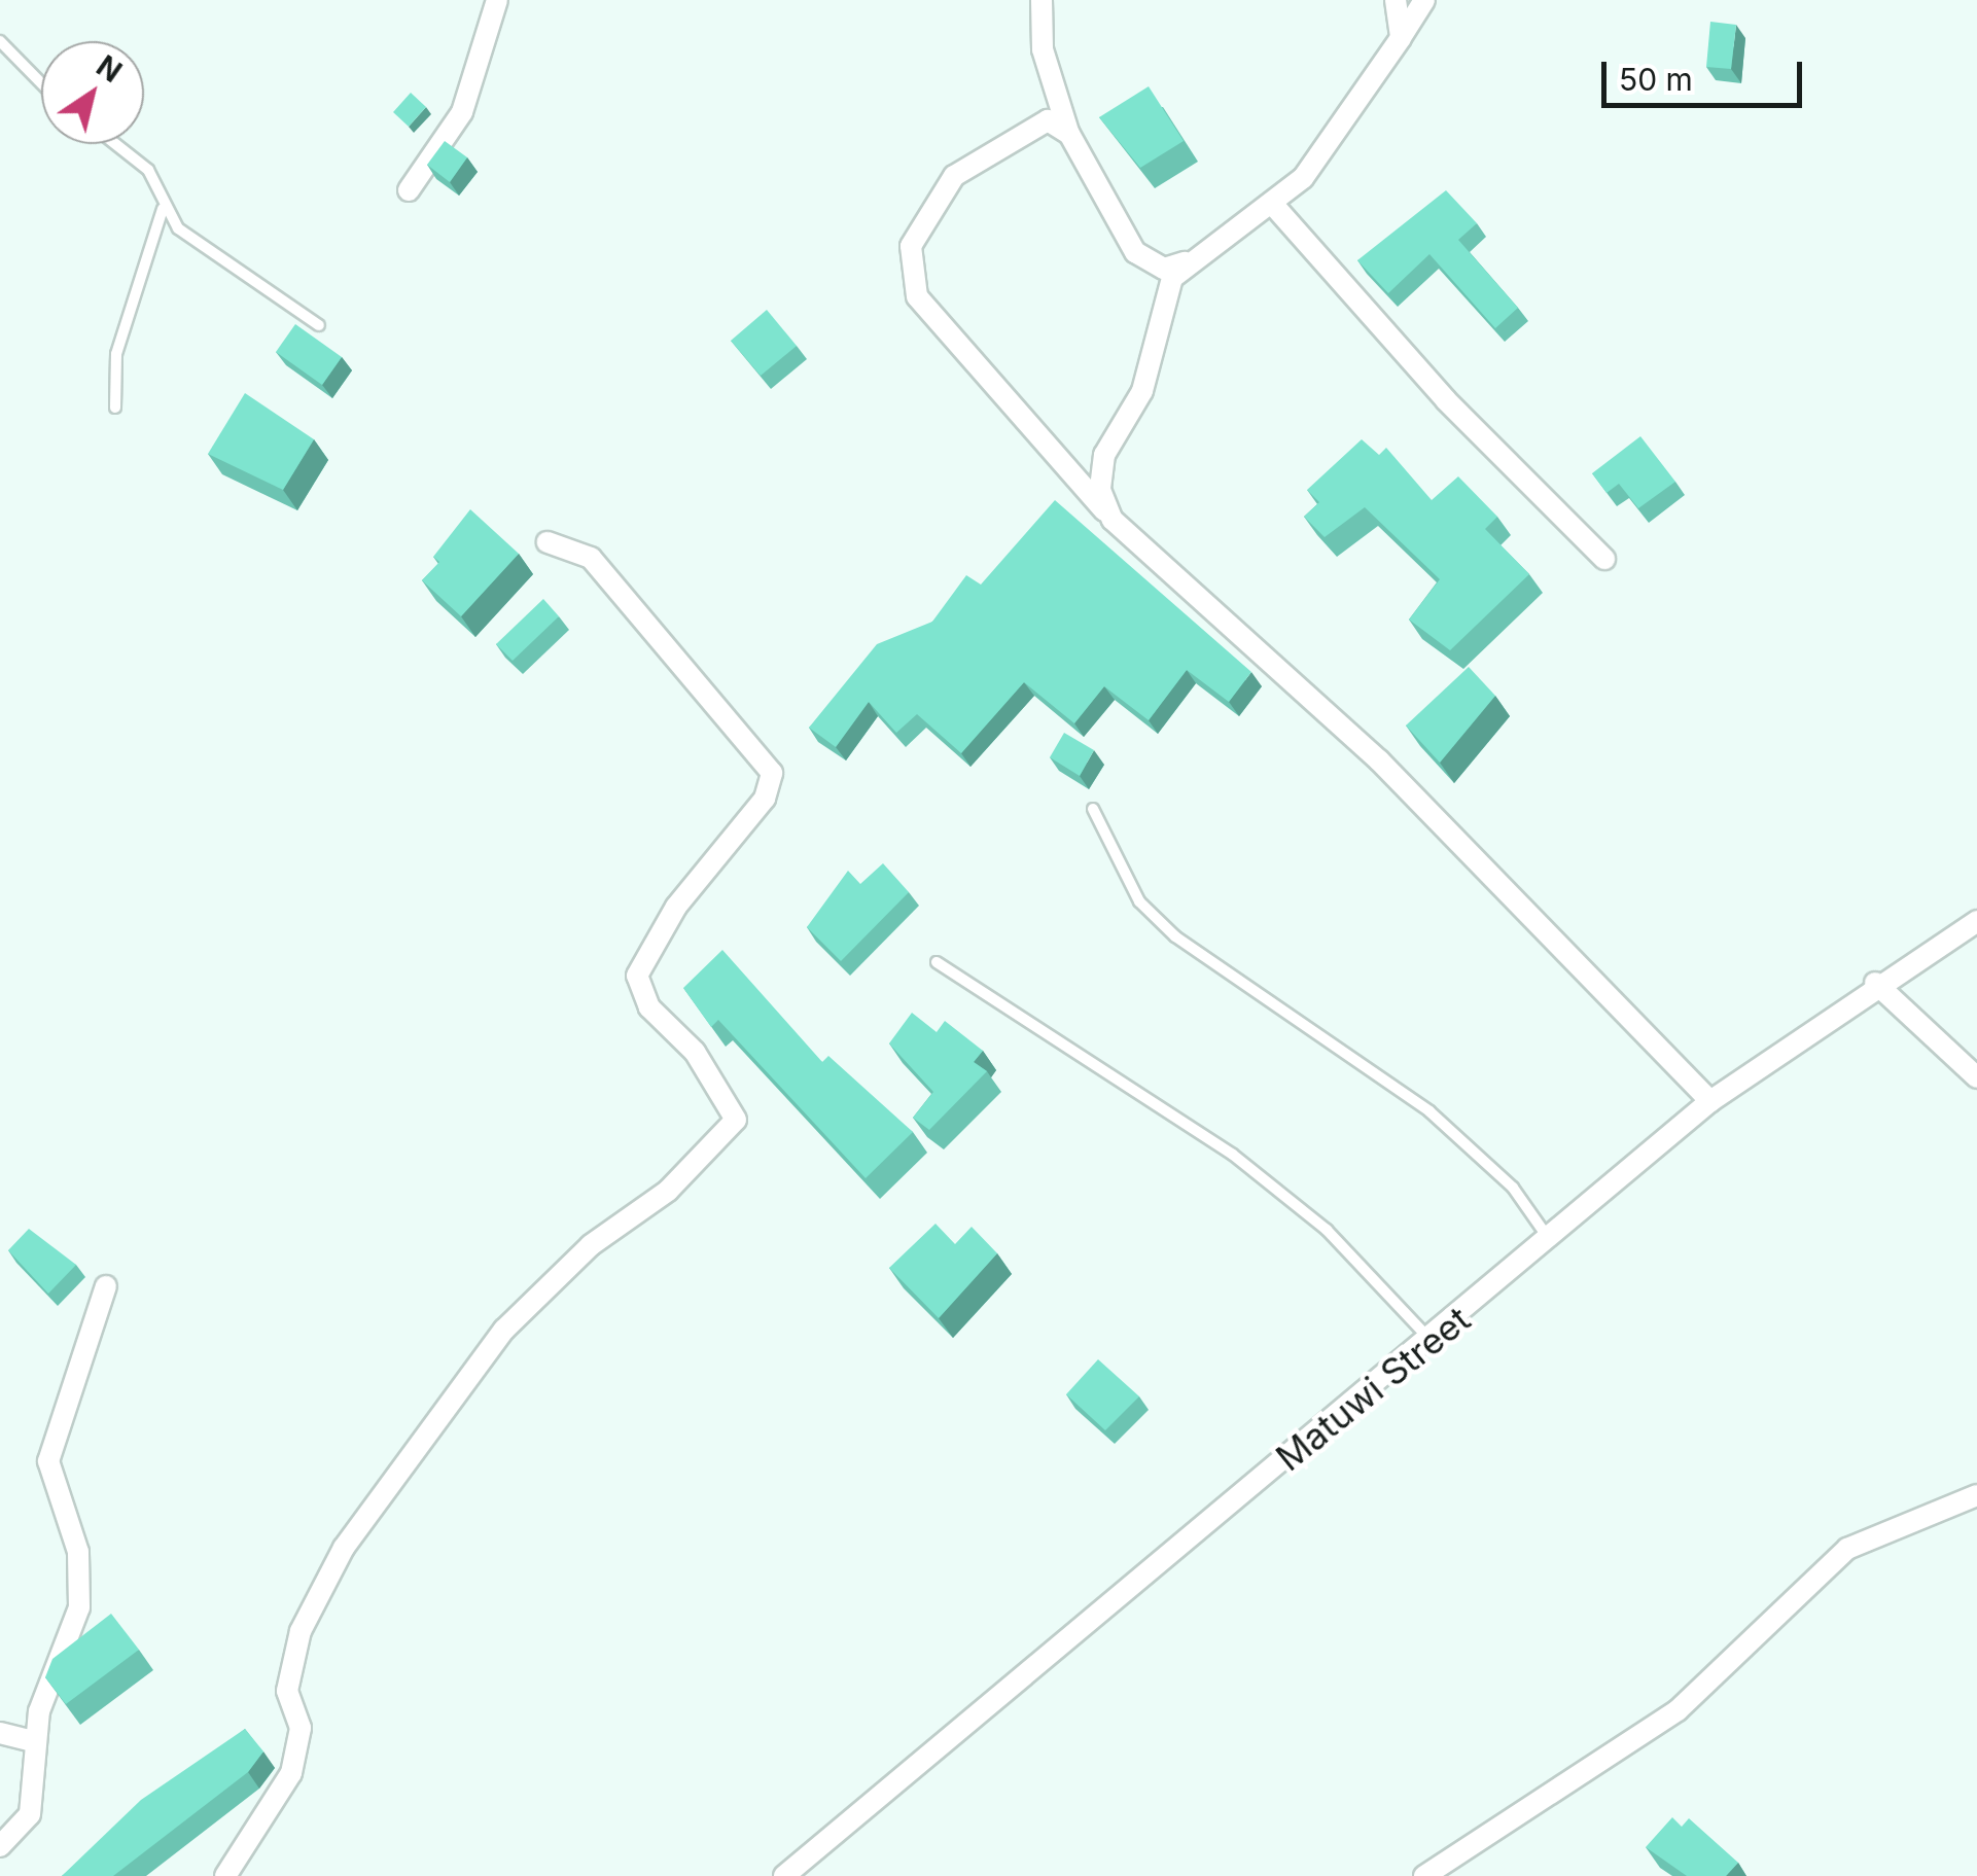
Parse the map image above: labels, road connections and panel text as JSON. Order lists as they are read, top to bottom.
{
  "streets": {
    "street": ["Matuwi Street"]
  },
  "scale_bar": "50 m",
  "north": "top right"
}
